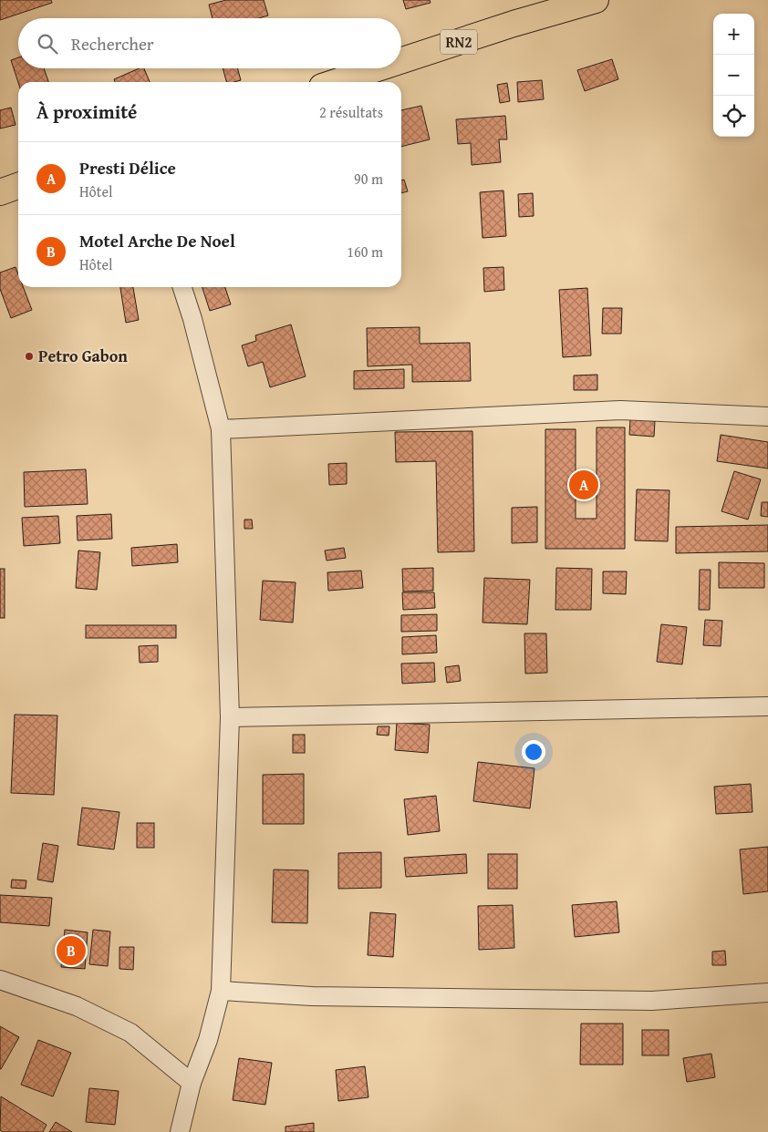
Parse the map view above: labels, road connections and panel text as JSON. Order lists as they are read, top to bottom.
{
  "streets": {
    "highway": ["RN2"]
  },
  "places": ["Petro Gabon"],
  "page": {
    "map_buttons": ["+", "−"],
    "search": "Rechercher",
    "heading": ["À proximité", "2 résultats"],
    "list": [
      {
        "mark": "A",
        "name": "Presti Délice",
        "note": "Hôtel",
        "value": "90 m"
      },
      {
        "mark": "B",
        "name": "Motel Arche De Noel",
        "note": "Hôtel",
        "value": "160 m"
      }
    ],
    "pins": ["A", "B"]
  }
}
